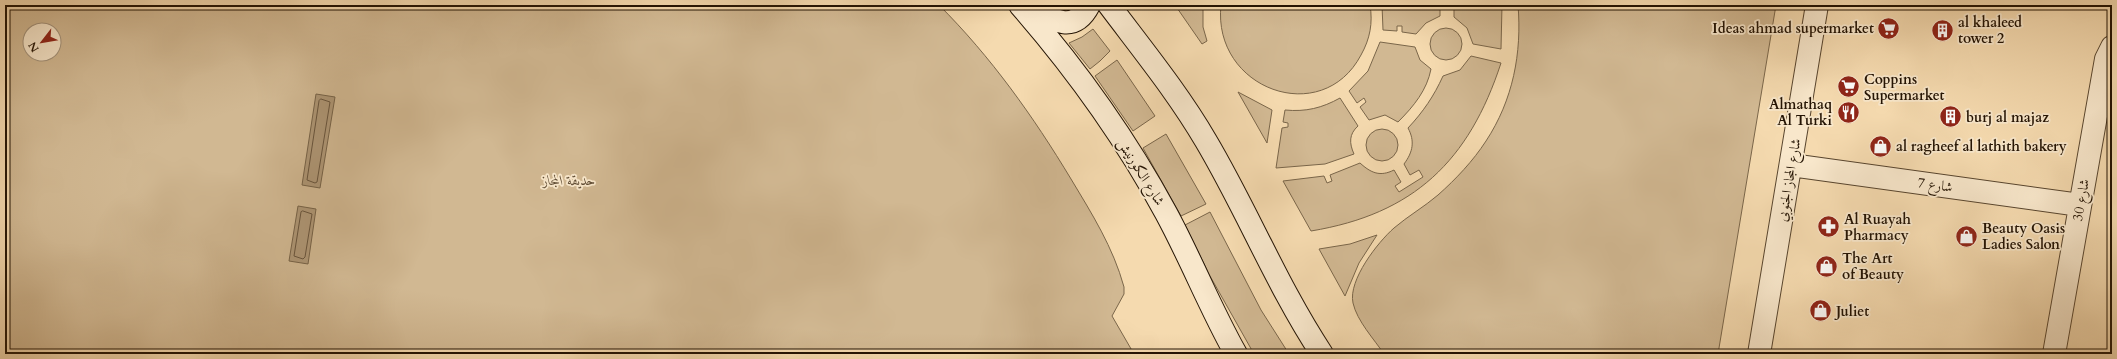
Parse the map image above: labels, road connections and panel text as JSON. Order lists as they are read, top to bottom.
{
  "streets": {
    "street": [
      "شارع الكورنيش",
      "شارع المجاز الجنوبي",
      "شارع 7",
      "شارع 30"
    ]
  },
  "crossings": [
    ["شارع المجاز الجنوبي", "شارع 7"],
    ["شارع 7", "شارع 30"]
  ],
  "parks": ["حديقة المجاز"],
  "places": {
    "supermarket": ["Ideas ahmad supermarket", "Coppins Supermarket"],
    "building": ["al khaleed tower 2", "burj al majaz"],
    "restaurant": ["Almathaq Al Turki"],
    "shop": [
      "al ragheef al lathith bakery",
      "Beauty Oasis Ladies Salon",
      "The Art of Beauty",
      "Juliet"
    ],
    "pharmacy": ["Al Ruayah Pharmacy"]
  },
  "north": "bottom left"
}
